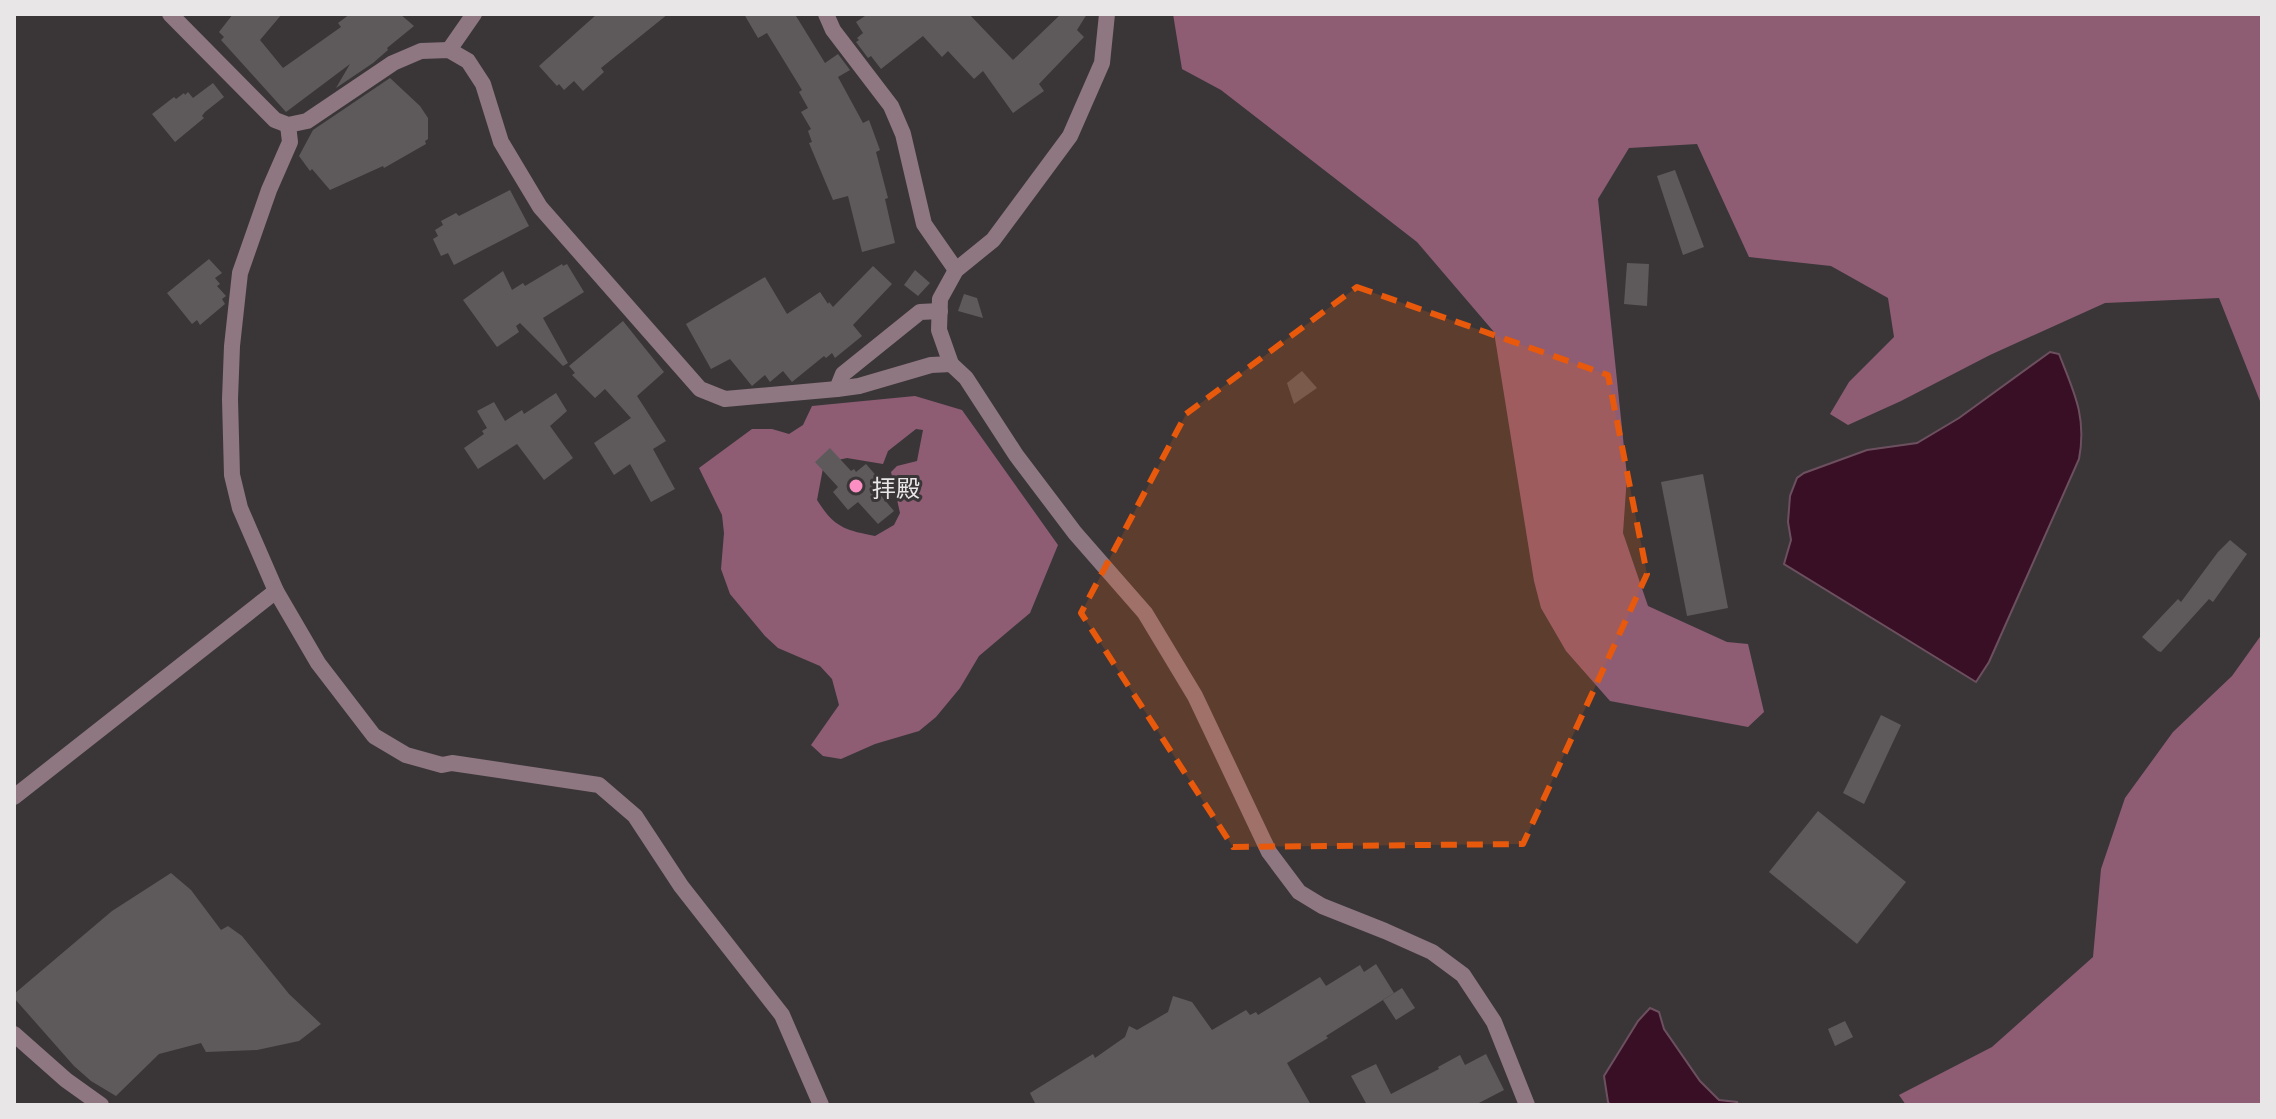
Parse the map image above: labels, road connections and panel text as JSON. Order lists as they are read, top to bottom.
{
  "places": ["拝殿"]
}
